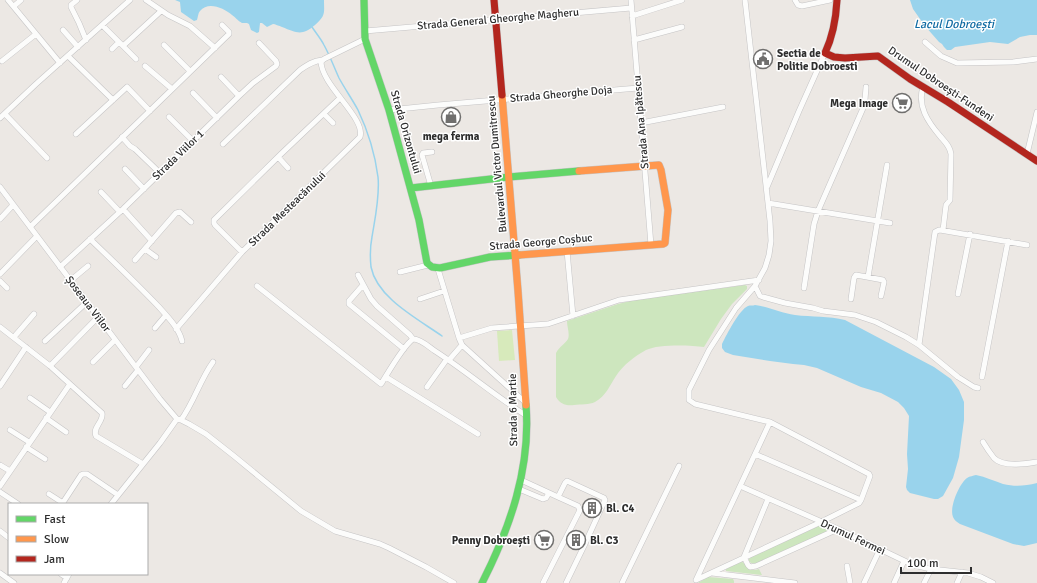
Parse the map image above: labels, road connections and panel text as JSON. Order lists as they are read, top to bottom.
{
  "streets": {
    "street": [
      "Strada General Gheorghe Magheru",
      "Drumul Dobroești-Fundeni",
      "Strada Gheorghe Doja",
      "Strada Ana Ipătescu",
      "Strada Orizontului",
      "Strada Viilor 1",
      "Bulevardul Victor Dumitrescu",
      "Strada Mesteacănului",
      "Strada George Coșbuc",
      "Șoseaua Viilor",
      "Strada 6 Martie",
      "Drumul Fermei"
    ]
  },
  "crossings": [
    ["Strada General Gheorghe Magheru", "Strada Ana Ipătescu"],
    ["Strada General Gheorghe Magheru", "Strada Orizontului"],
    ["Strada General Gheorghe Magheru", "Bulevardul Victor Dumitrescu"],
    ["Strada Gheorghe Doja", "Strada Ana Ipătescu"],
    ["Strada Gheorghe Doja", "Strada Orizontului"],
    ["Strada Gheorghe Doja", "Bulevardul Victor Dumitrescu"],
    ["Strada Ana Ipătescu", "Strada George Coșbuc"],
    ["Strada Orizontului", "Strada George Coșbuc"],
    ["Strada Viilor 1", "Șoseaua Viilor"],
    ["Bulevardul Victor Dumitrescu", "Strada George Coșbuc"],
    ["Bulevardul Victor Dumitrescu", "Strada 6 Martie"]
  ],
  "water": ["Lacul Dobroești"],
  "places": {
    "public building": ["Sectia de Politie Dobroesti"],
    "supermarket": ["Mega Image", "Penny Dobroești"],
    "shop": ["mega ferma"],
    "building": ["Bl. C4", "Bl. C3"]
  },
  "legend": ["Fast", "Slow", "Jam"],
  "scale_bar": "100 m"
}
